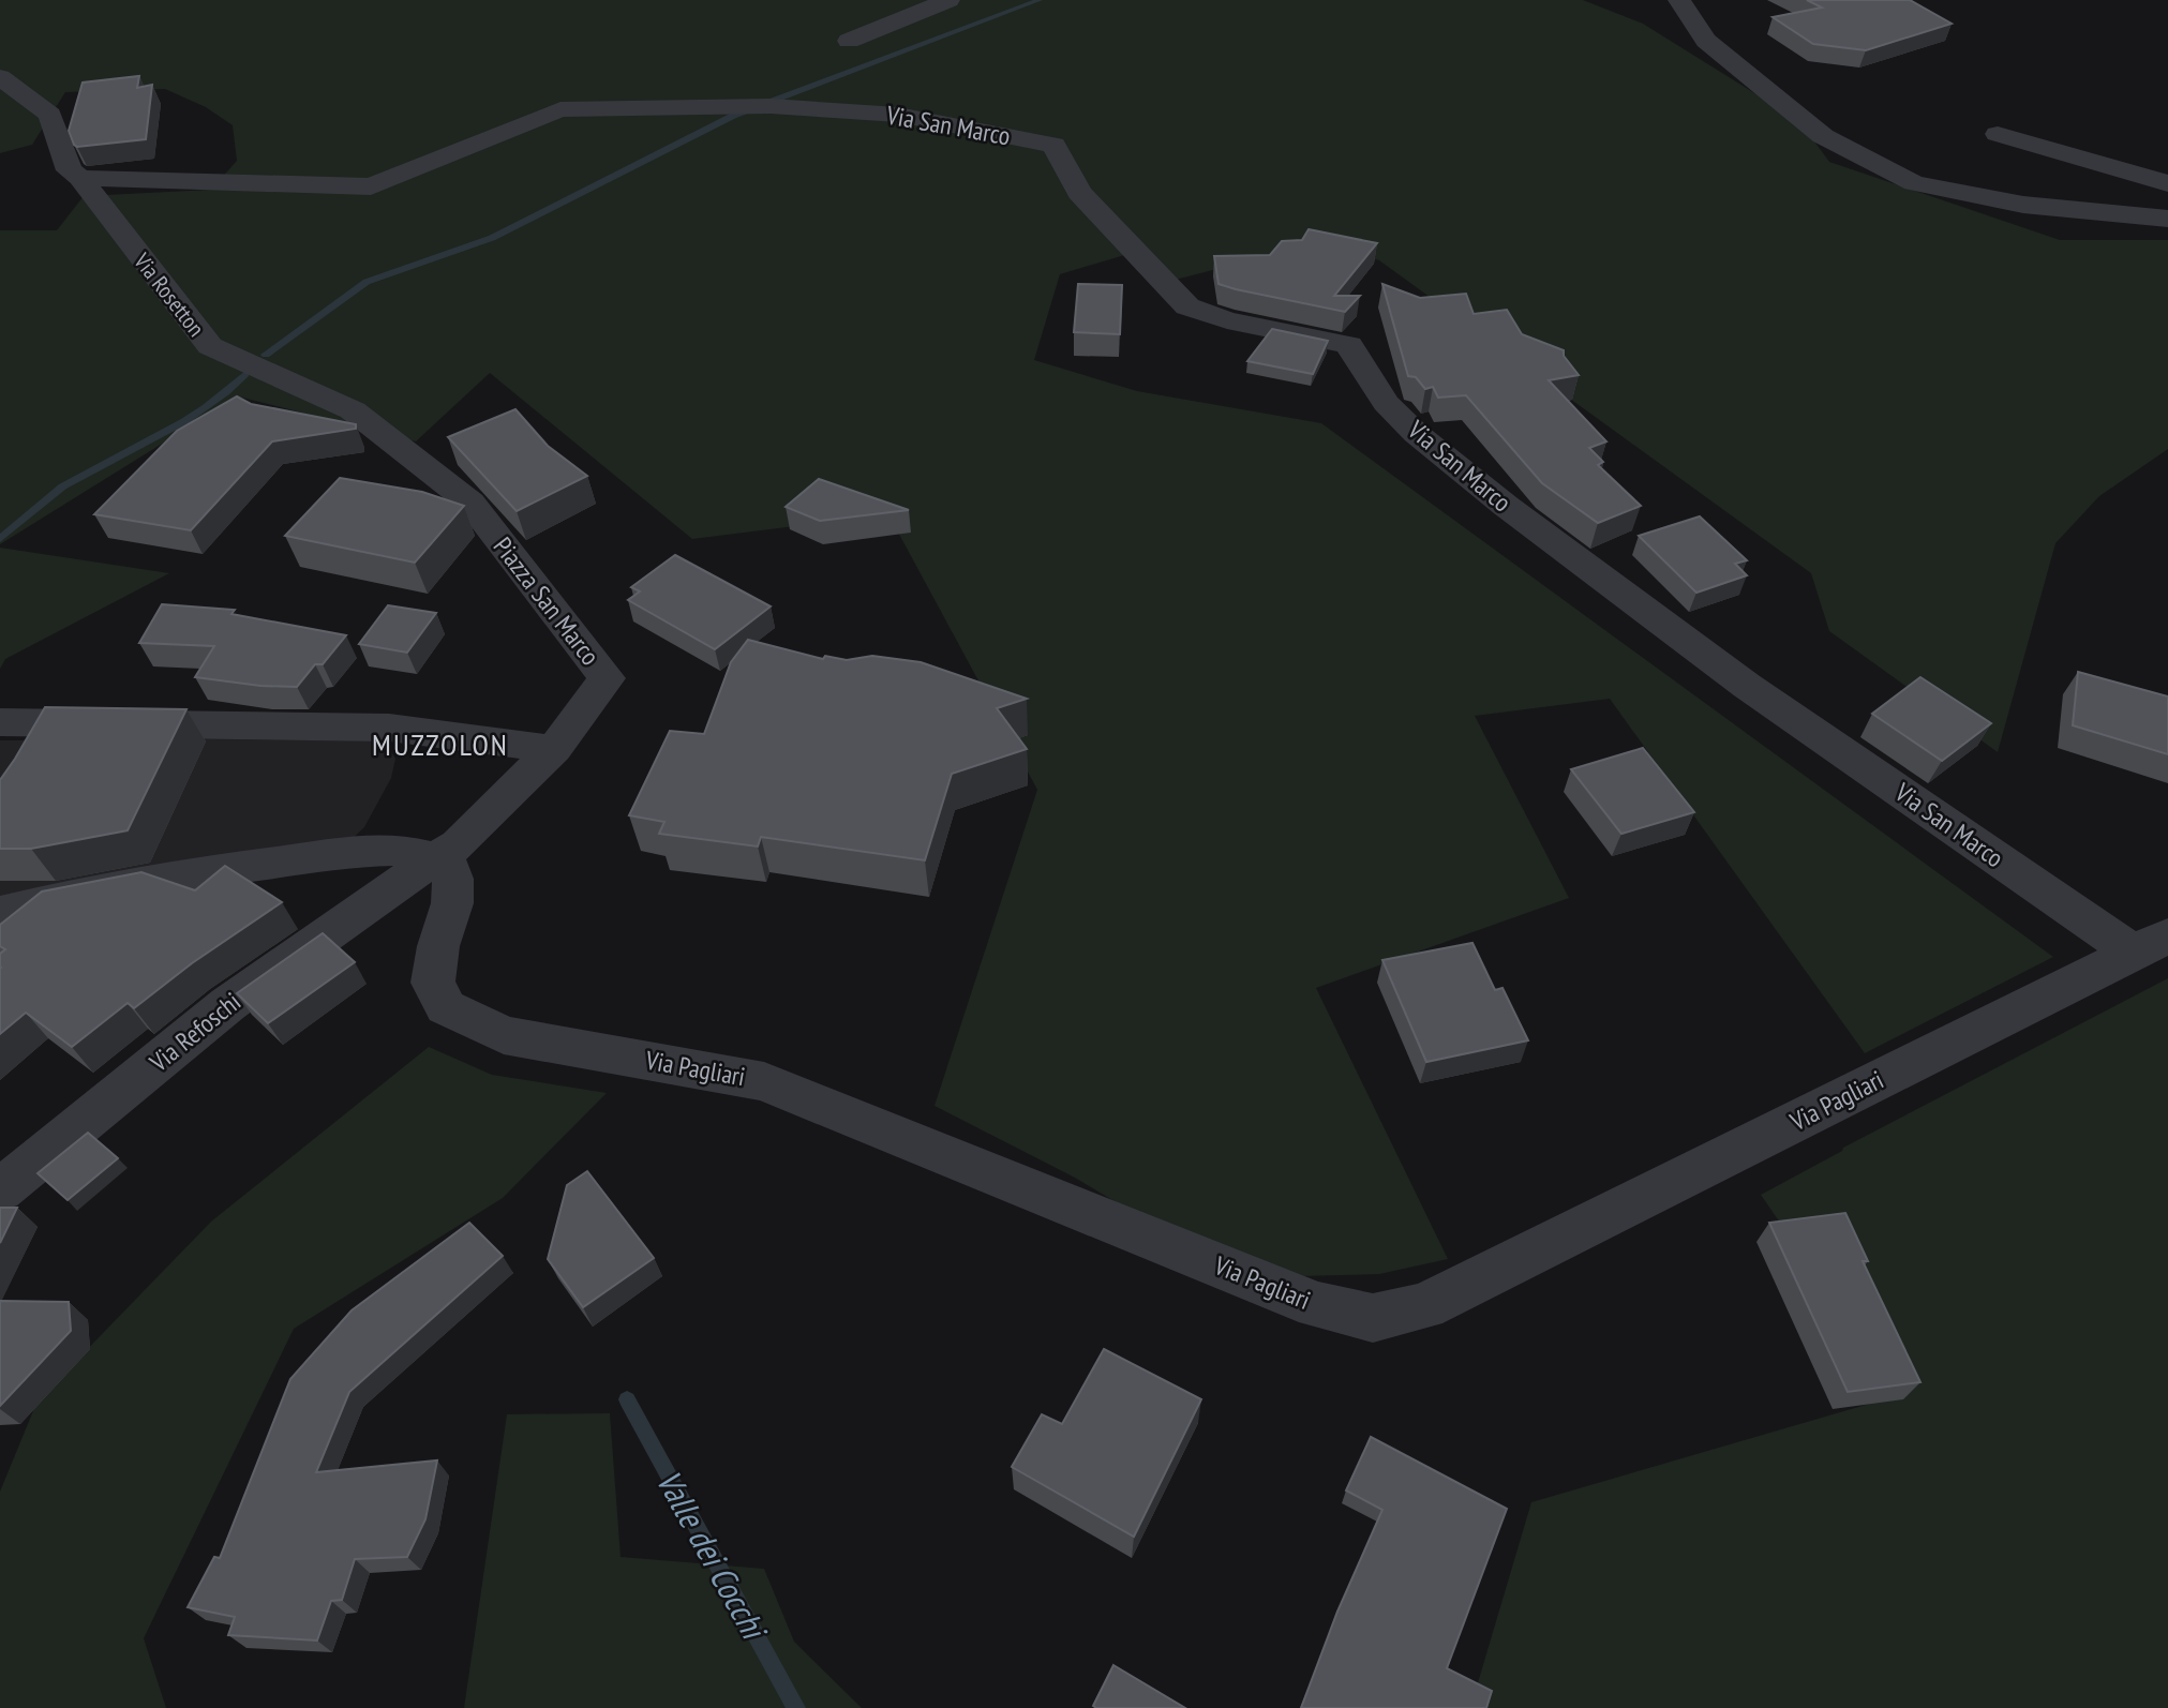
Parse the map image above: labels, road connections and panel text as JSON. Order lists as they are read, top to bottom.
{
  "streets": {
    "street": [
      "Via San Marco",
      "Via Rosetton",
      "Piazza San Marco",
      "Via Refoschi",
      "Via Pagliari"
    ]
  },
  "crossings": [
    ["Via San Marco", "Via Rosetton"],
    ["Via San Marco", "Via Pagliari"],
    ["Via Rosetton", "Piazza San Marco"],
    ["Piazza San Marco", "Via Refoschi"],
    ["Piazza San Marco", "Via Pagliari"],
    ["Via Refoschi", "Via Pagliari"]
  ],
  "districts": ["MUZZOLON"],
  "water": ["Valle dei Cocchi"]
}
